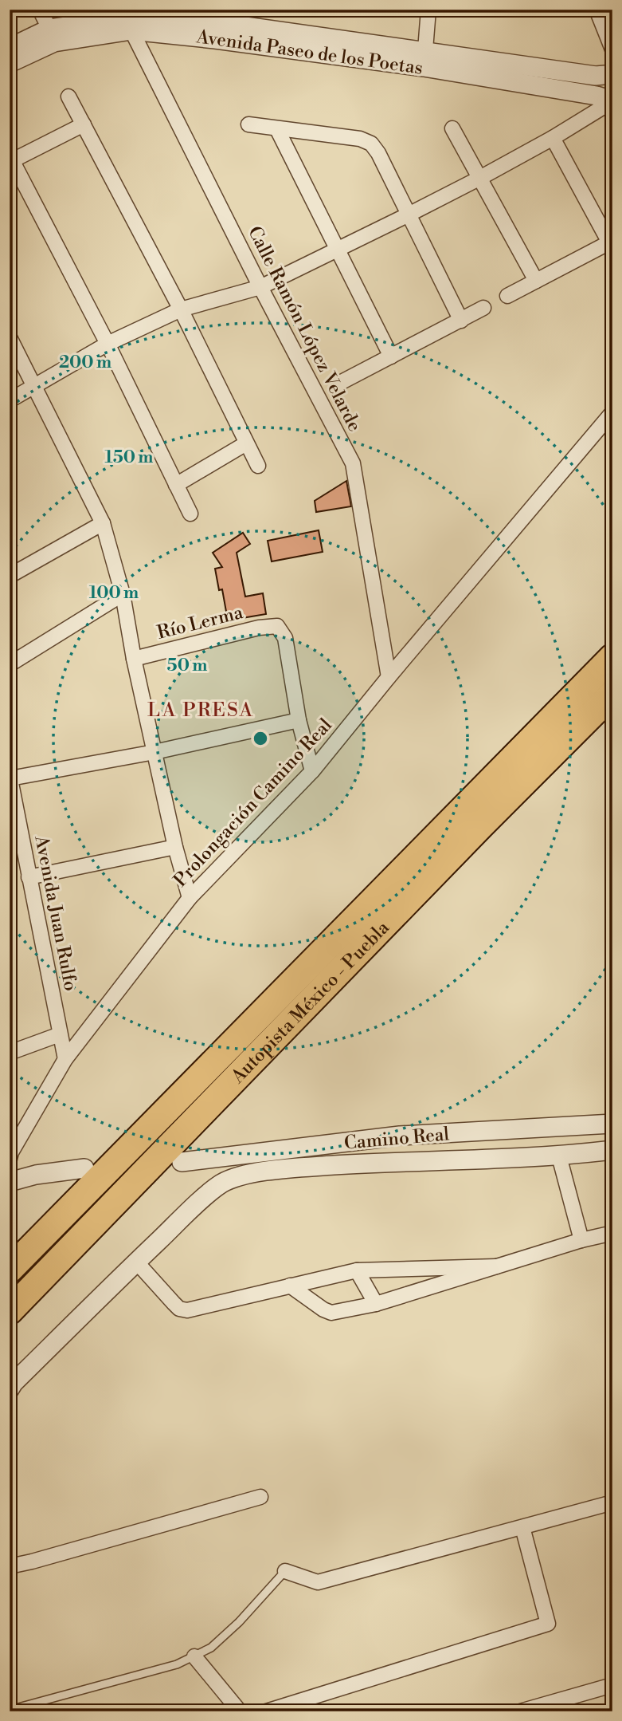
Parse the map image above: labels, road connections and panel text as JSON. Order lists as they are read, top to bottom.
{
  "streets": {
    "highway": ["Autopista México - Puebla"],
    "street": [
      "Avenida Paseo de los Poetas",
      "Calle Ramón López Velarde",
      "Río Lerma",
      "Prolongación Camino Real",
      "Avenida Juan Rulfo",
      "Camino Real"
    ]
  },
  "crossings": [
    ["Avenida Paseo de los Poetas", "Calle Ramón López Velarde"],
    ["Calle Ramón López Velarde", "Prolongación Camino Real"],
    ["Prolongación Camino Real", "Avenida Juan Rulfo"]
  ],
  "districts": ["LA PRESA"],
  "rings": [
    "200 m",
    "150 m",
    "100 m",
    "50 m"
  ]
}
